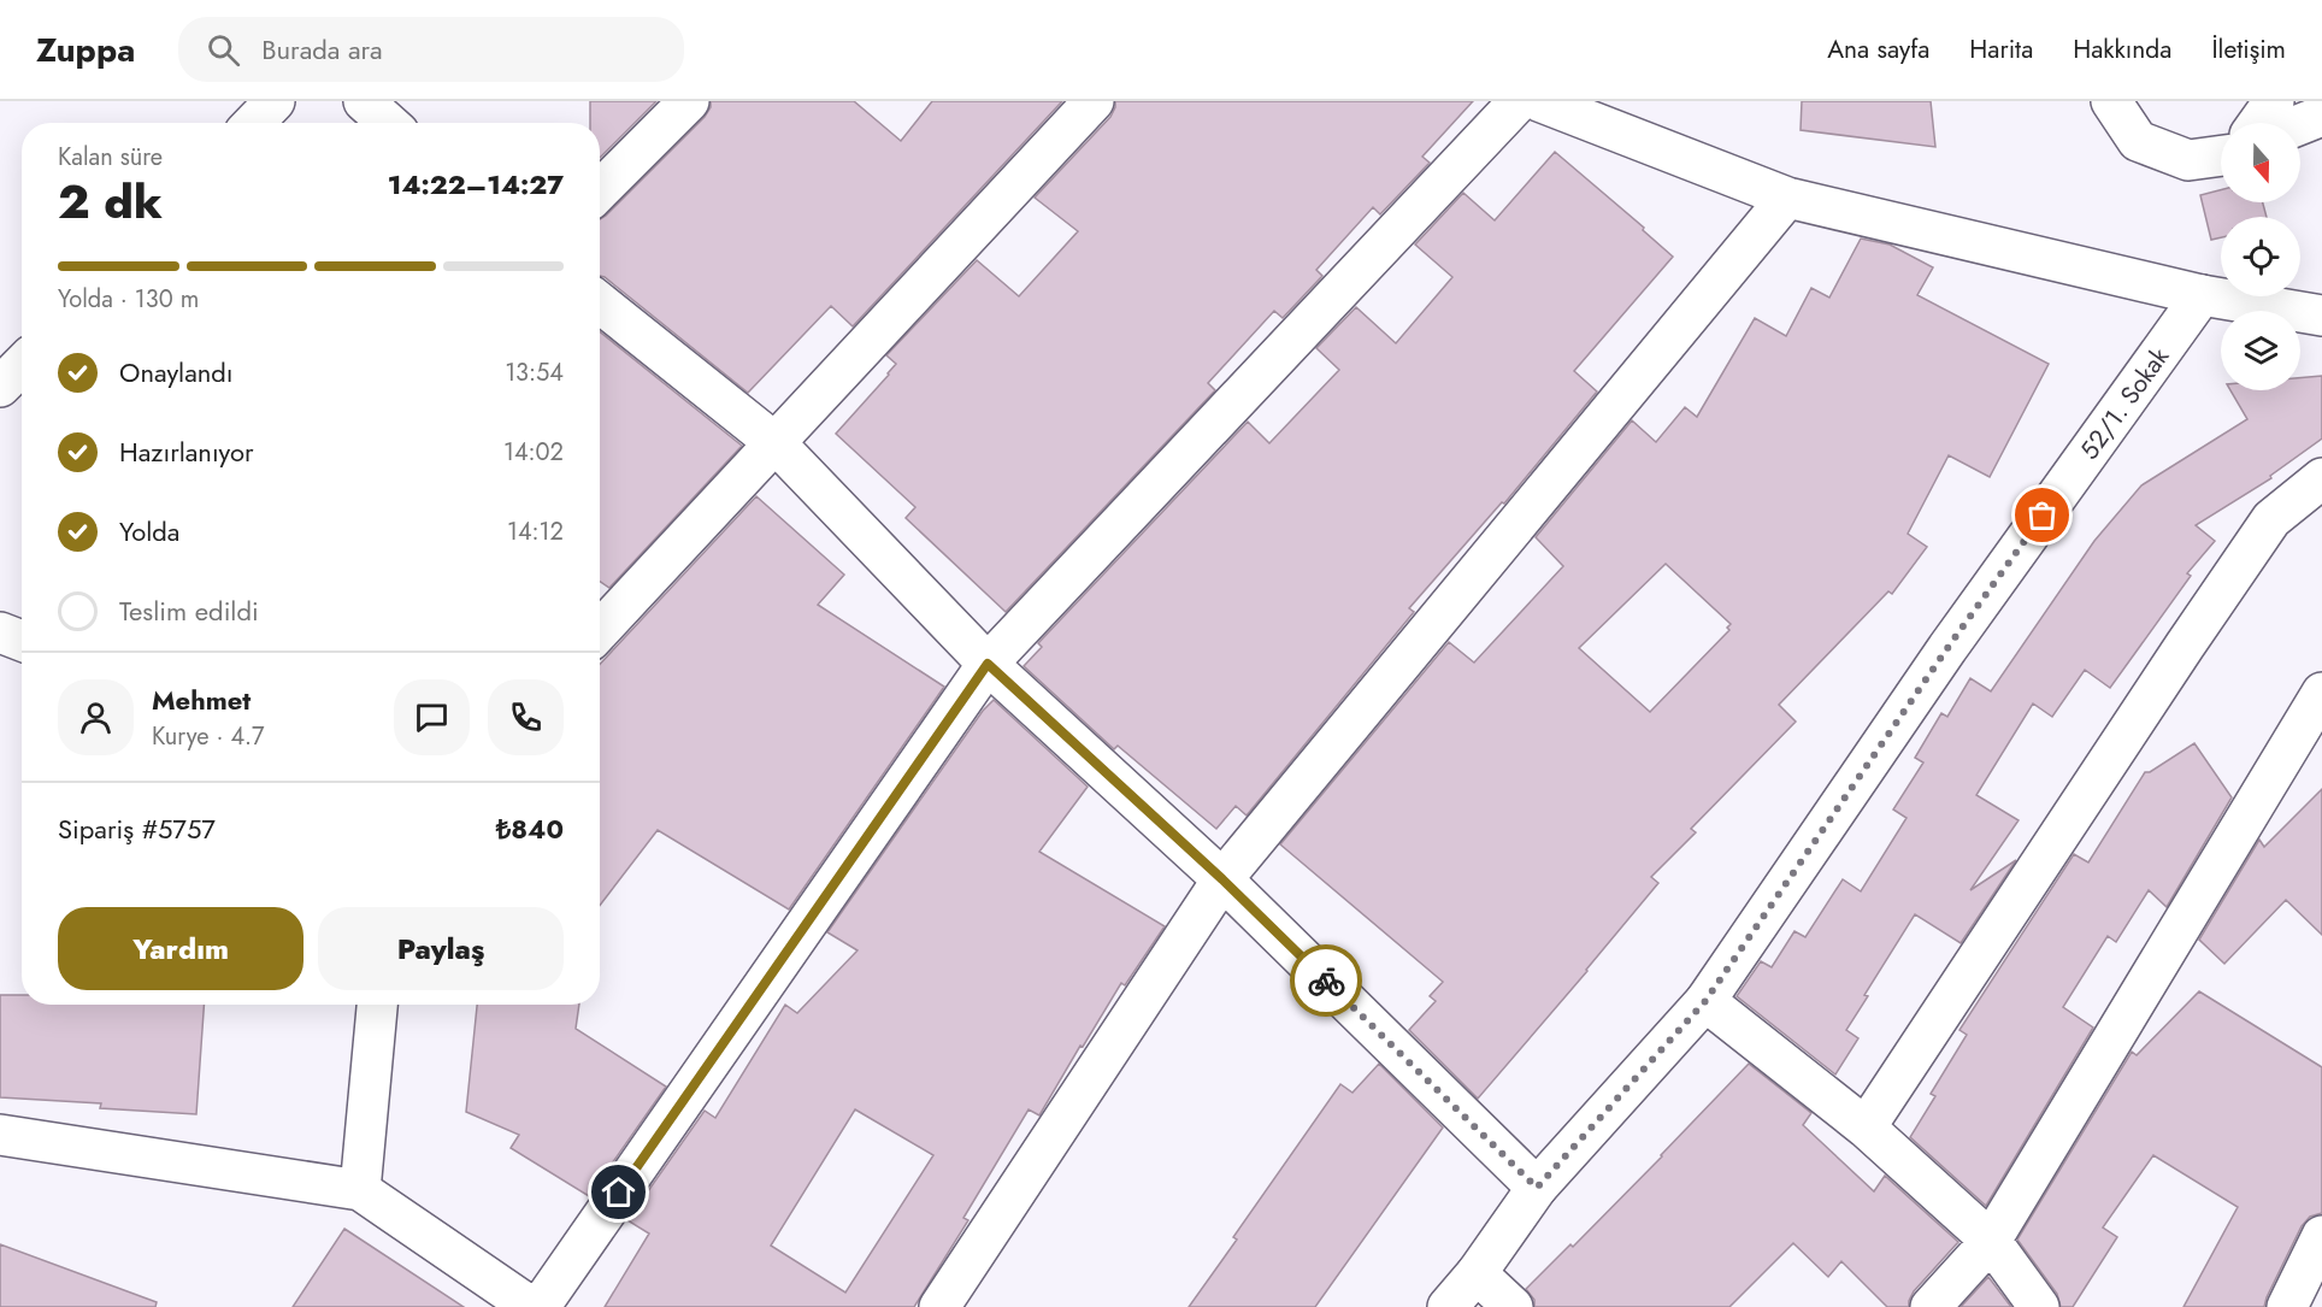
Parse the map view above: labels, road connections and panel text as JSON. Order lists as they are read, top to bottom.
{
  "streets": {
    "street": ["52/1. Sokak"]
  },
  "north": "bottom",
  "page": {
    "header": "Zuppa",
    "search": "Burada ara",
    "nav": [
      "Ana sayfa",
      "Harita",
      "Hakkında",
      "İletişim"
    ],
    "heading": ["2 dk", "Kalan süre", "14:22–14:27"],
    "panel": [
      "Mehmet",
      "Kurye · 4.7",
      "Sipariş #5757",
      "₺840"
    ],
    "bar": "Yolda · 130 m",
    "list": [
      ["Onaylandı", "13:54"],
      ["Hazırlanıyor", "14:02"],
      ["Yolda", "14:12"],
      "Teslim edildi"
    ],
    "buttons": ["Yardım", "Paylaş"]
  }
}
